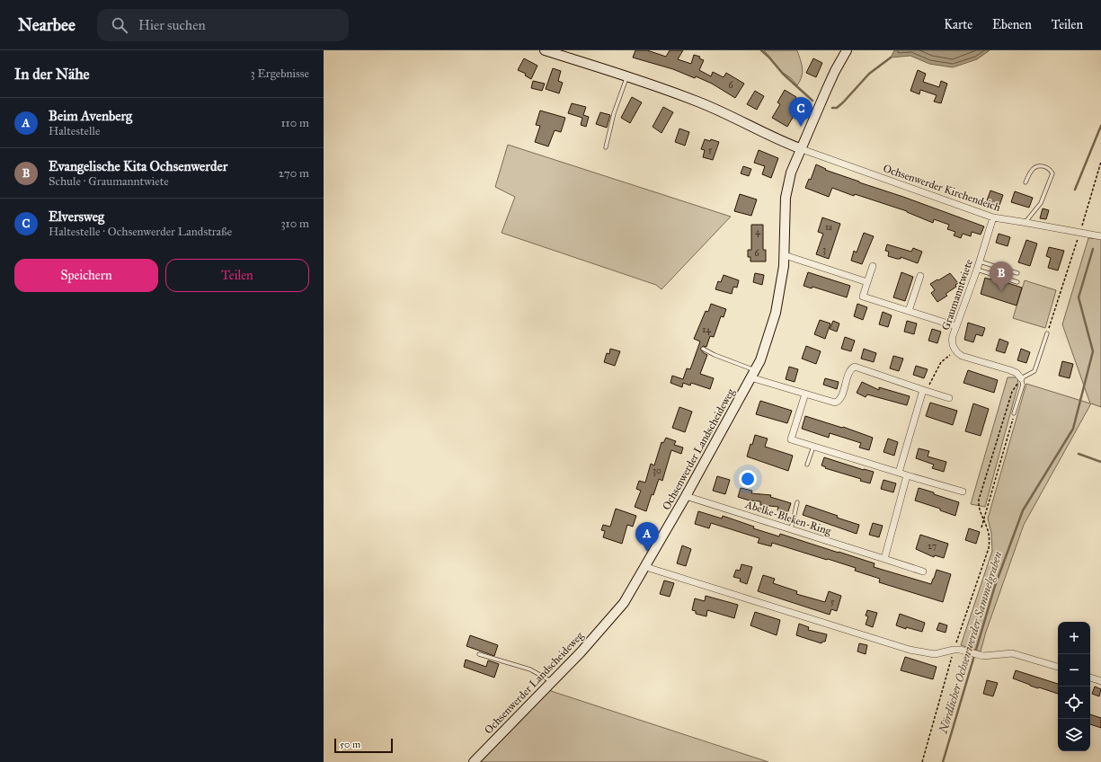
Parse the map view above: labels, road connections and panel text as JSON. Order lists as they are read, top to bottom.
{
  "streets": {
    "street": [
      "Ochsenwerder Kirchendeich",
      "Graumanntwiete",
      "Ochsenwerder Landscheideweg",
      "Abelke-Bleken-Ring"
    ]
  },
  "crossings": [
    ["Ochsenwerder Kirchendeich", "Graumanntwiete"],
    ["Ochsenwerder Kirchendeich", "Ochsenwerder Landscheideweg"],
    ["Ochsenwerder Landscheideweg", "Abelke-Bleken-Ring"]
  ],
  "water": ["Nördlicher Ochsenwerder Sammelgraben"],
  "house_numbers": [
    "6",
    "5",
    "1a",
    "4",
    "3",
    "6",
    "14",
    "30",
    "27",
    "5"
  ],
  "scale_bar": "50 m",
  "page": {
    "header": "Nearbee",
    "search": "Hier suchen",
    "nav": ["Karte", "Ebenen", "Teilen"],
    "heading": ["In der Nähe", "3 Ergebnisse"],
    "list": [
      {
        "mark": "A",
        "name": "Beim Avenberg",
        "note": "Haltestelle",
        "value": "110 m"
      },
      {
        "mark": "B",
        "name": "Evangelische Kita Ochsenwerder",
        "note": "Schule · Graumanntwiete",
        "value": "270 m"
      },
      {
        "mark": "C",
        "name": "Elversweg",
        "note": "Haltestelle · Ochsenwerder Landstraße",
        "value": "310 m"
      }
    ],
    "pins": ["C", "B", "A"],
    "buttons": ["Speichern", "Teilen"],
    "map_buttons": ["+", "−"],
    "scale": "50 m"
  }
}
